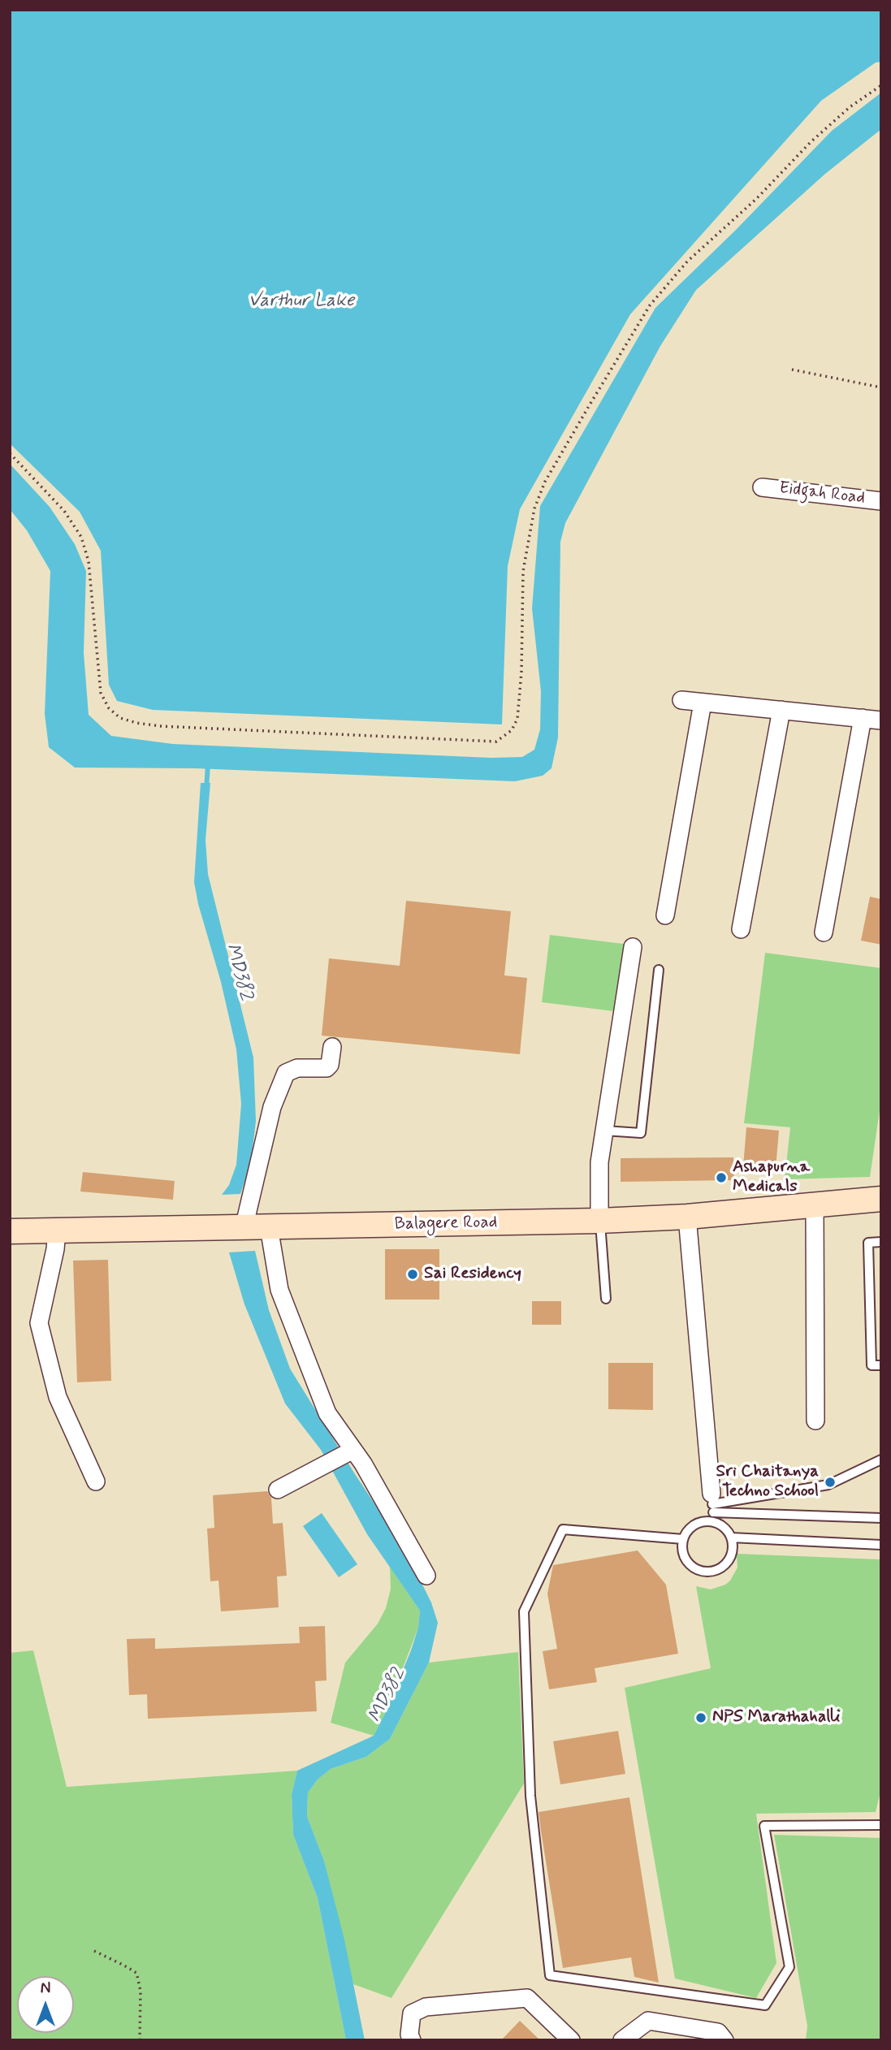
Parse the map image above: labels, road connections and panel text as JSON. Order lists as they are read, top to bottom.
{
  "streets": {
    "street": ["Eidgah Road", "Balagere Road"]
  },
  "water": ["Varthur Lake", "MD382"],
  "places": [
    "Ashapurna Medicals",
    "Sai Residency",
    "Sri Chaitanya Techno School",
    "NPS Marathahalli"
  ],
  "north": "top"
}
